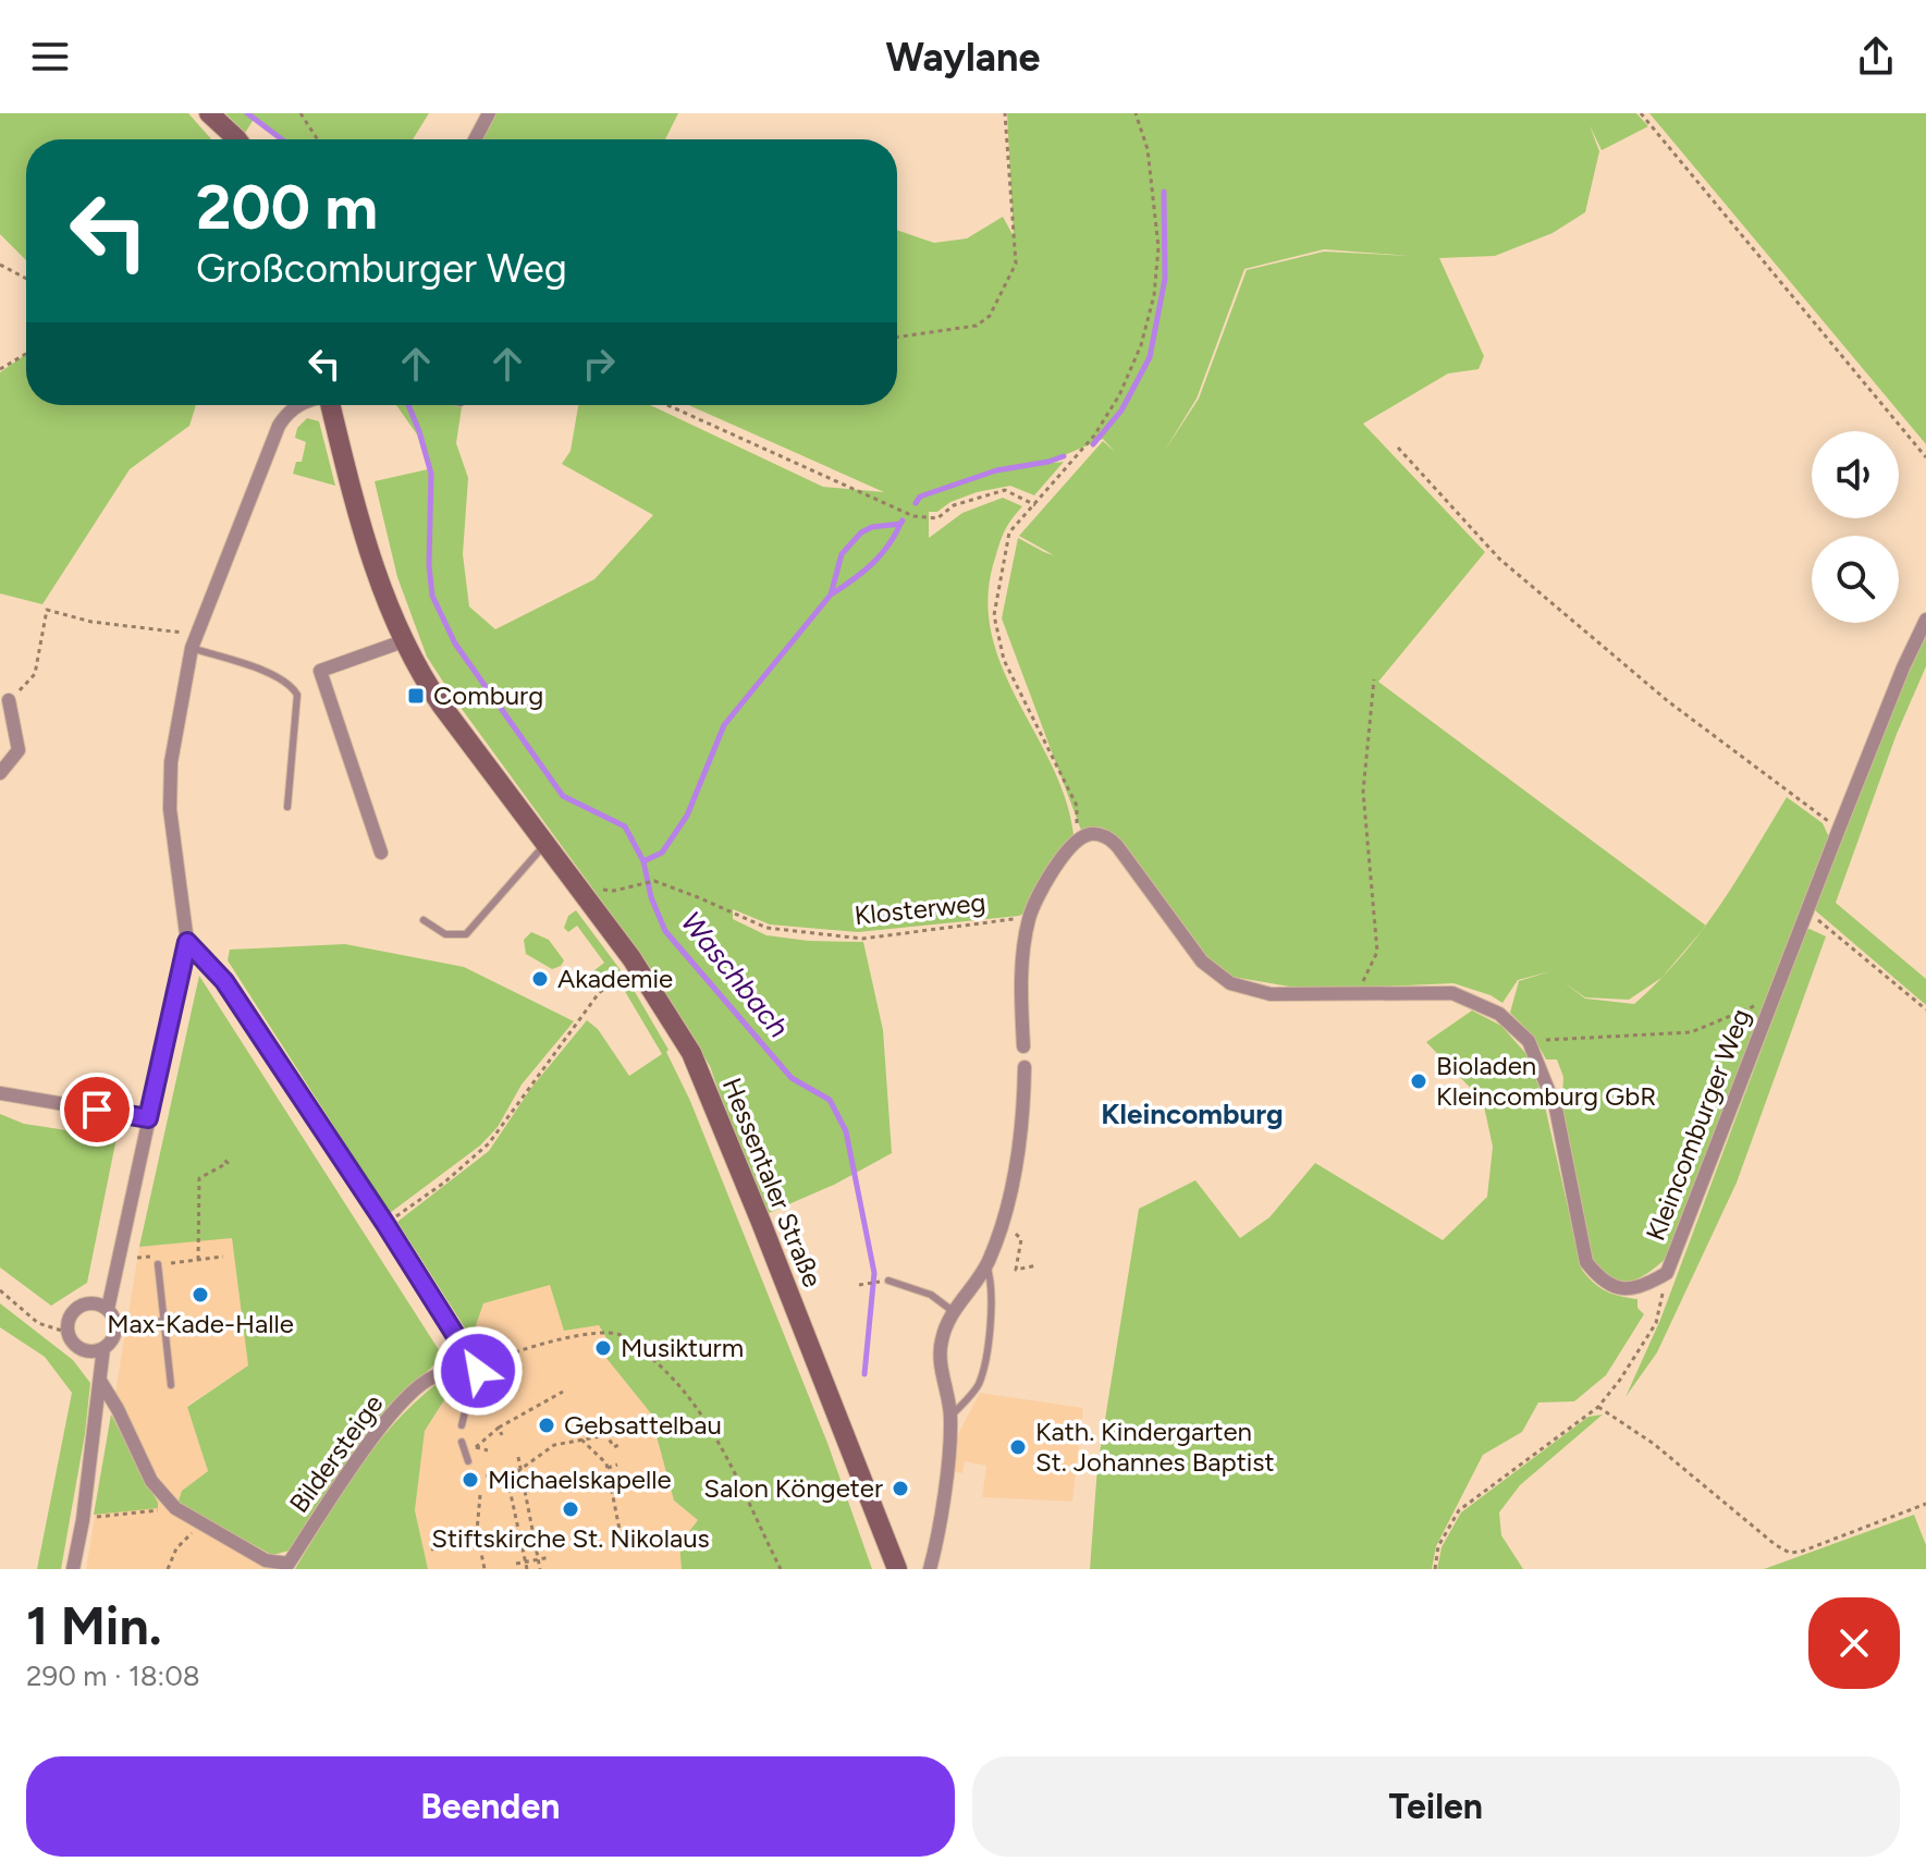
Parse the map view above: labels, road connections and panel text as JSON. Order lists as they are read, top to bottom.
{
  "streets": {
    "main road": ["Hessentaler Straße"],
    "street": ["Kleincomburger Weg", "Bildersteige"],
    "path": ["Klosterweg"]
  },
  "districts": ["Kleincomburg"],
  "water": ["Waschbach"],
  "places": {
    "transit": ["Comburg"],
    "other": [
      "Akademie",
      "Bioladen Kleincomburg GbR",
      "Max-Kade-Halle",
      "Musikturm",
      "Gebsattelbau",
      "Kath. Kindergarten St. Johannes Baptist",
      "Michaelskapelle",
      "Salon Köngeter",
      "Stiftskirche St. Nikolaus"
    ]
  },
  "page": {
    "header": "Waylane",
    "turn": ["200 m", "Großcomburger Weg"],
    "heading": ["1 Min.", "290 m · 18:08"],
    "buttons": ["Beenden", "Teilen"]
  }
}
